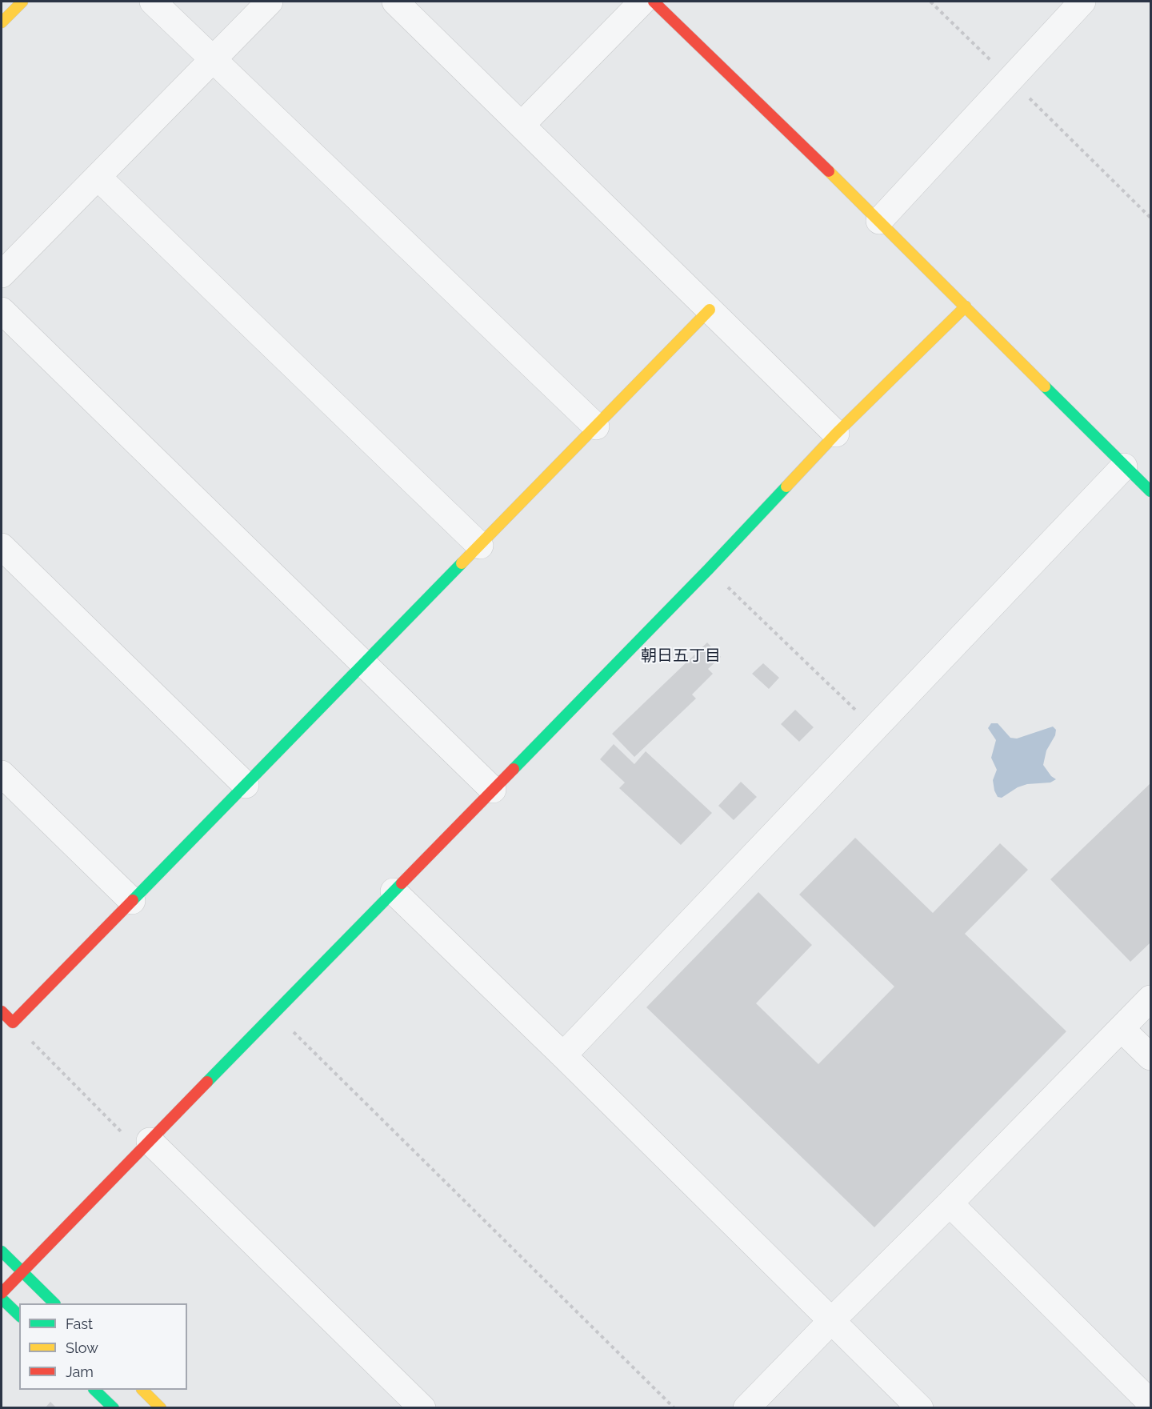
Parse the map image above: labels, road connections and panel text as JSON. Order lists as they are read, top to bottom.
{
  "districts": ["朝日五丁目"],
  "legend": ["Fast", "Slow", "Jam"]
}
